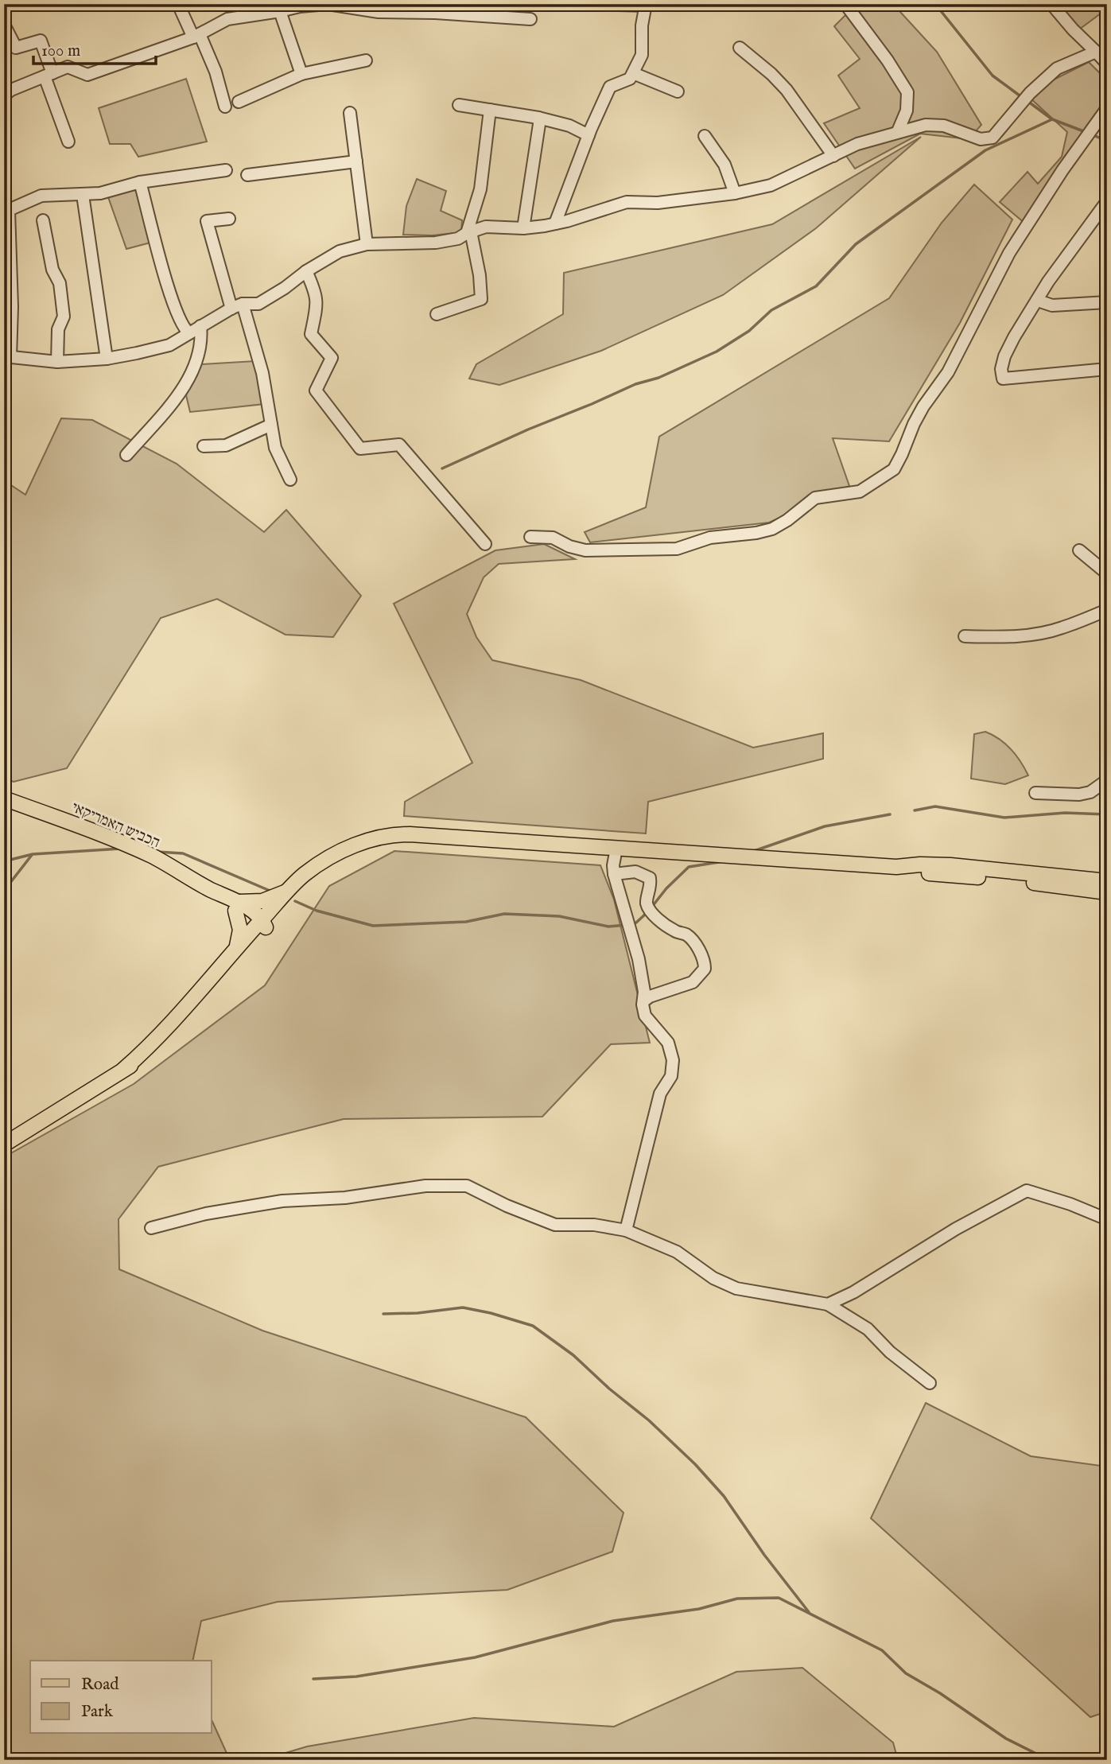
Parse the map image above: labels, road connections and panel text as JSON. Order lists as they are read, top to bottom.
{
  "streets": {
    "main road": ["הכביש האמריקאי"]
  },
  "legend": ["Road", "Park"],
  "scale_bar": "100 m"
}
